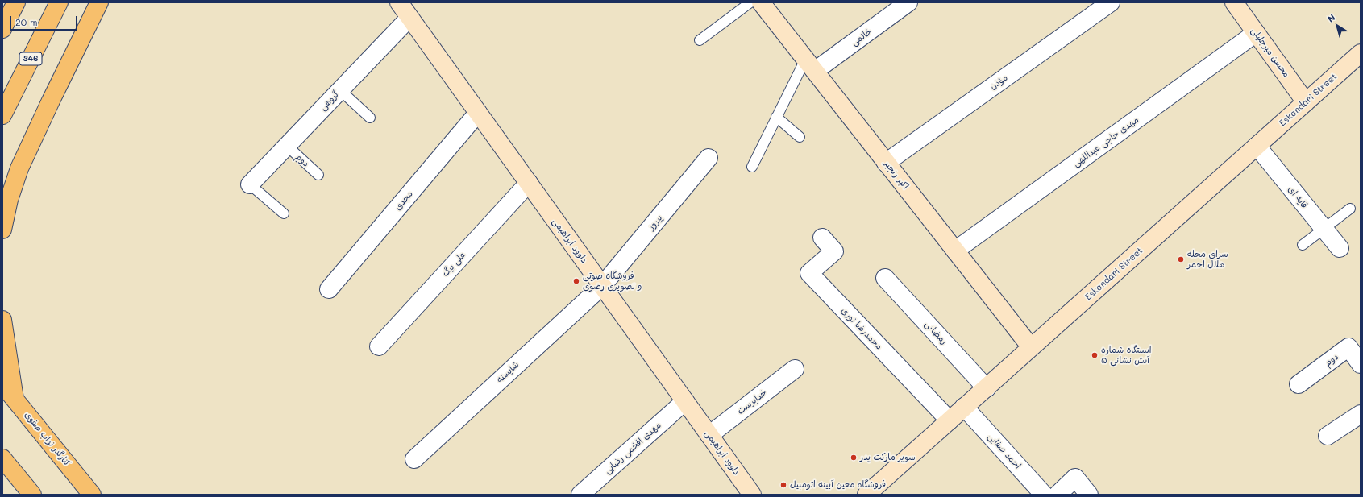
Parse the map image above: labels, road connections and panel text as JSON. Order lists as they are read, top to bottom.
{
  "streets": {
    "main road": ["346", "کنارگذر نواب صفوی"],
    "street": [
      "خاتمی",
      "محسن میرجلیلی",
      "مؤذن",
      "Eskandari Street",
      "گروهی",
      "مهدی حاجی عبداللهی",
      "دوم",
      "اکبر رنجبر",
      "قایه ای",
      "مجدی",
      "پیروز",
      "داوود ابراهیمی",
      "علی بیگ",
      "محمدرضا نوری",
      "رمضانی",
      "شایسته",
      "خداپرست",
      "مهدی افخمی رضایی",
      "احمد صفایی"
    ]
  },
  "crossings": [
    ["خاتمی", "اکبر رنجبر"],
    ["محسن میرجلیلی", "Eskandari Street"],
    ["محسن میرجلیلی", "مهدی حاجی عبداللهی"],
    ["مؤذن", "اکبر رنجبر"],
    ["Eskandari Street", "اکبر رنجبر"],
    ["Eskandari Street", "قایه ای"],
    ["Eskandari Street", "محمدرضا نوری"],
    ["Eskandari Street", "رمضانی"],
    ["Eskandari Street", "احمد صفایی"],
    ["گروهی", "دوم"],
    ["گروهی", "داوود ابراهیمی"],
    ["مهدی حاجی عبداللهی", "اکبر رنجبر"],
    ["مجدی", "داوود ابراهیمی"],
    ["پیروز", "داوود ابراهیمی"],
    ["پیروز", "شایسته"],
    ["داوود ابراهیمی", "علی بیگ"],
    ["داوود ابراهیمی", "شایسته"],
    ["داوود ابراهیمی", "خداپرست"],
    ["داوود ابراهیمی", "مهدی افخمی رضایی"]
  ],
  "places": [
    "سرای محله هلال احمر",
    "فروشگاه صوتی و تصویری رضوی",
    "ایستگاه شماره ۵ آتش نشانی",
    "سوپر مارکت پدر",
    "فروشگاه معین آیینه اتومبیل"
  ],
  "scale_bar": "20 m",
  "north": "top left"
}
